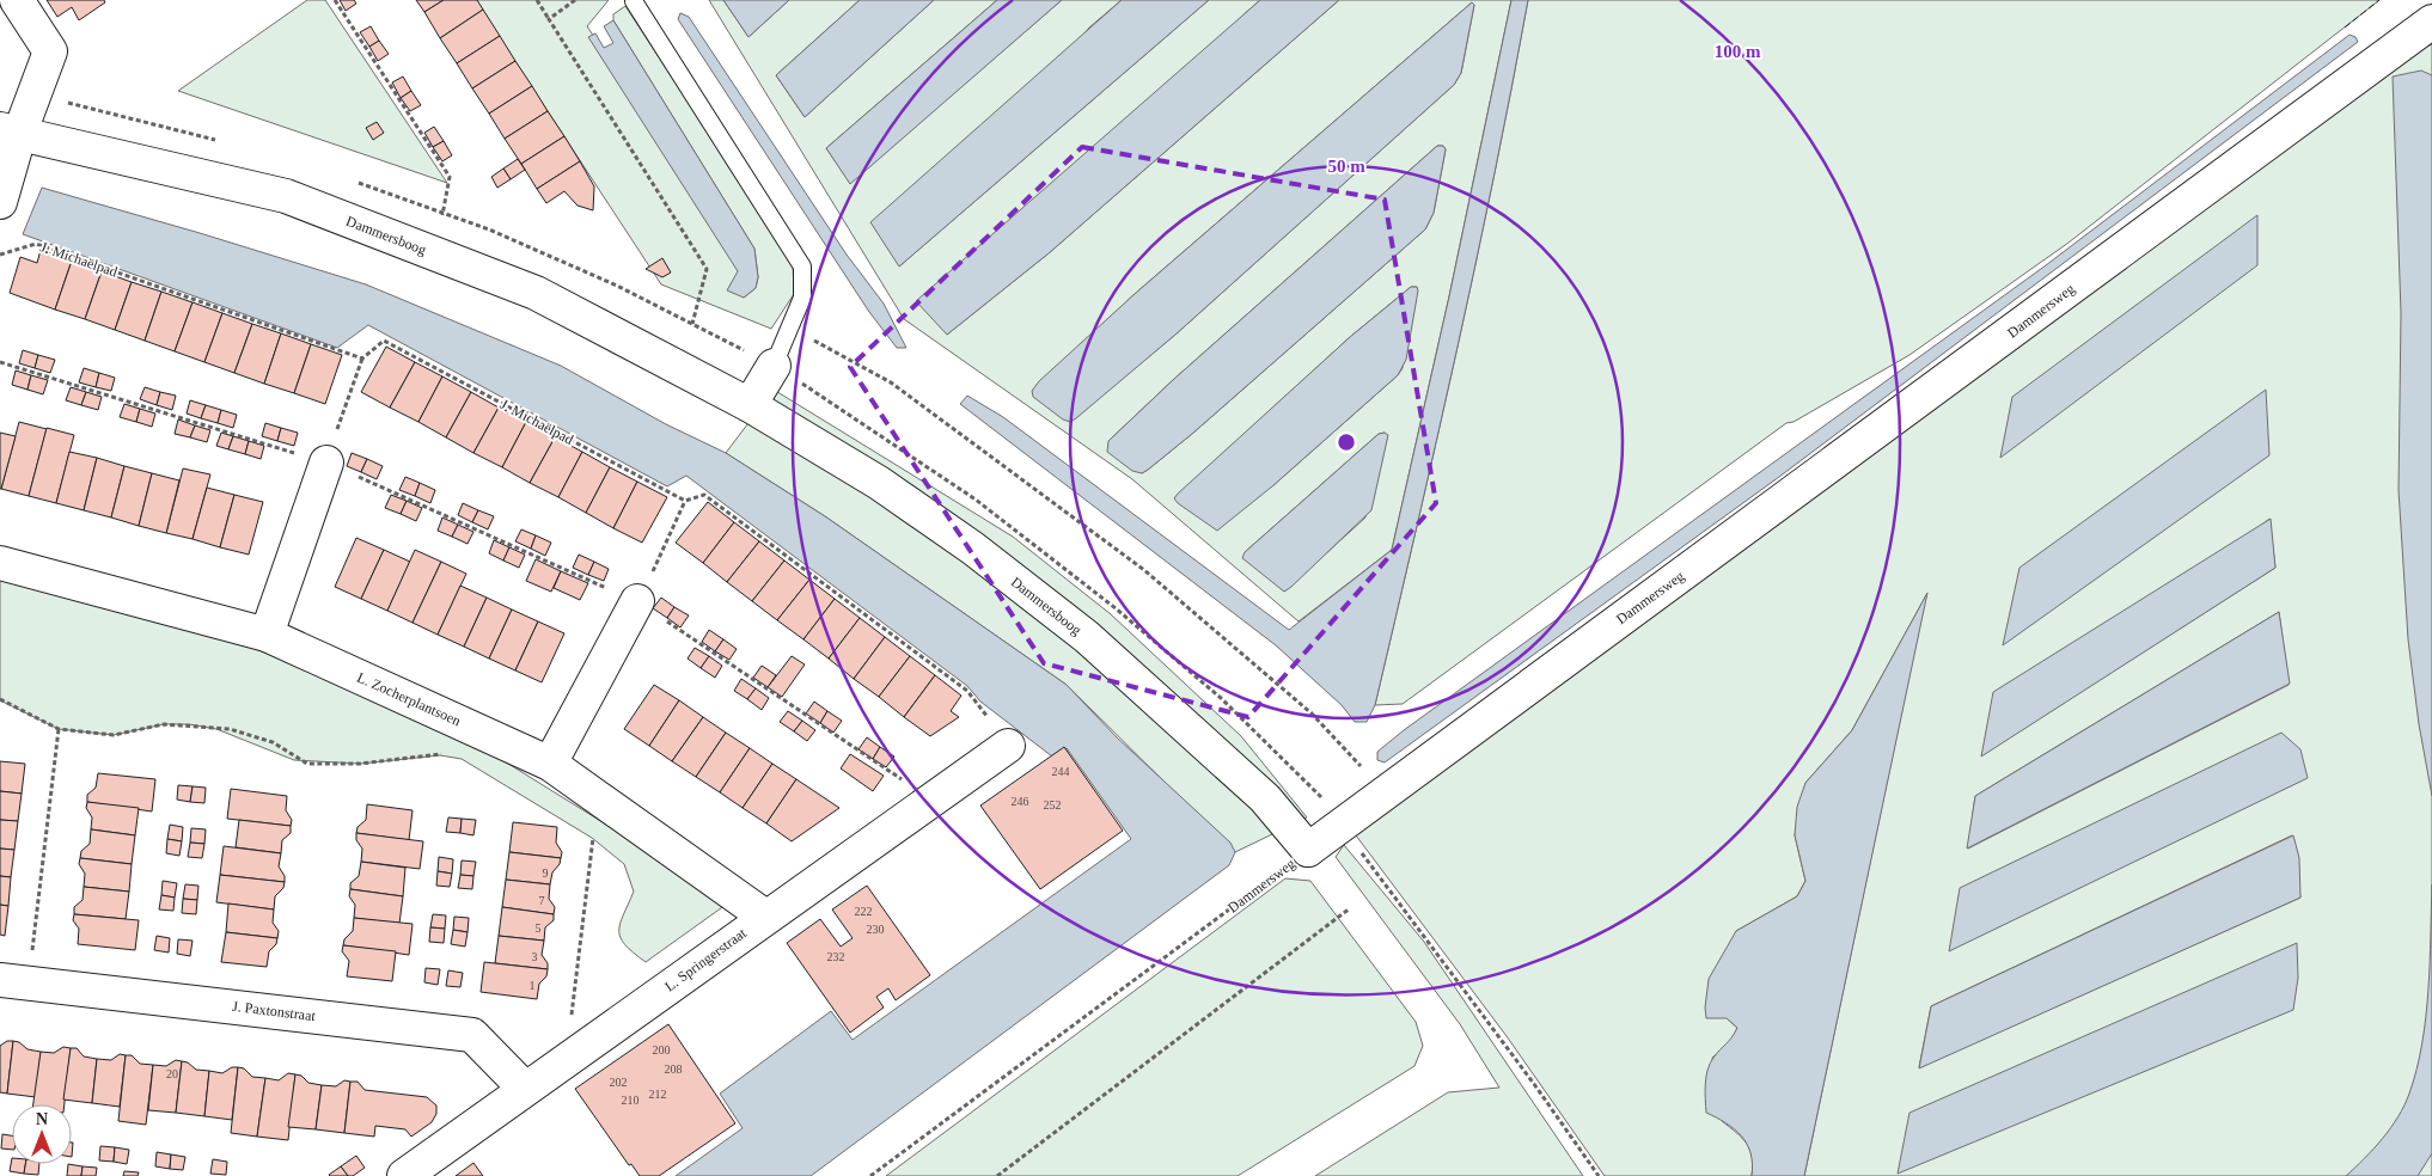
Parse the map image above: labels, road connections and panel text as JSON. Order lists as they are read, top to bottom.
{
  "streets": {
    "street": [
      "Dammersboog",
      "Dammersweg",
      "L. Zocherplantsoen",
      "L. Springerstraat",
      "J. Paxtonstraat"
    ],
    "path": ["J. Michaëlpad"]
  },
  "crossings": [
    ["Dammersboog", "Dammersweg"],
    ["J. Michaëlpad", "L. Springerstraat"],
    ["L. Zocherplantsoen", "L. Springerstraat"],
    ["L. Springerstraat", "J. Paxtonstraat"]
  ],
  "house_numbers": [
    "244",
    "246",
    "252",
    "9",
    "7",
    "222",
    "5",
    "230",
    "3",
    "232",
    "1",
    "200",
    "208",
    "20",
    "202",
    "212",
    "210"
  ],
  "north": "top",
  "rings": ["100 m", "50 m"]
}
